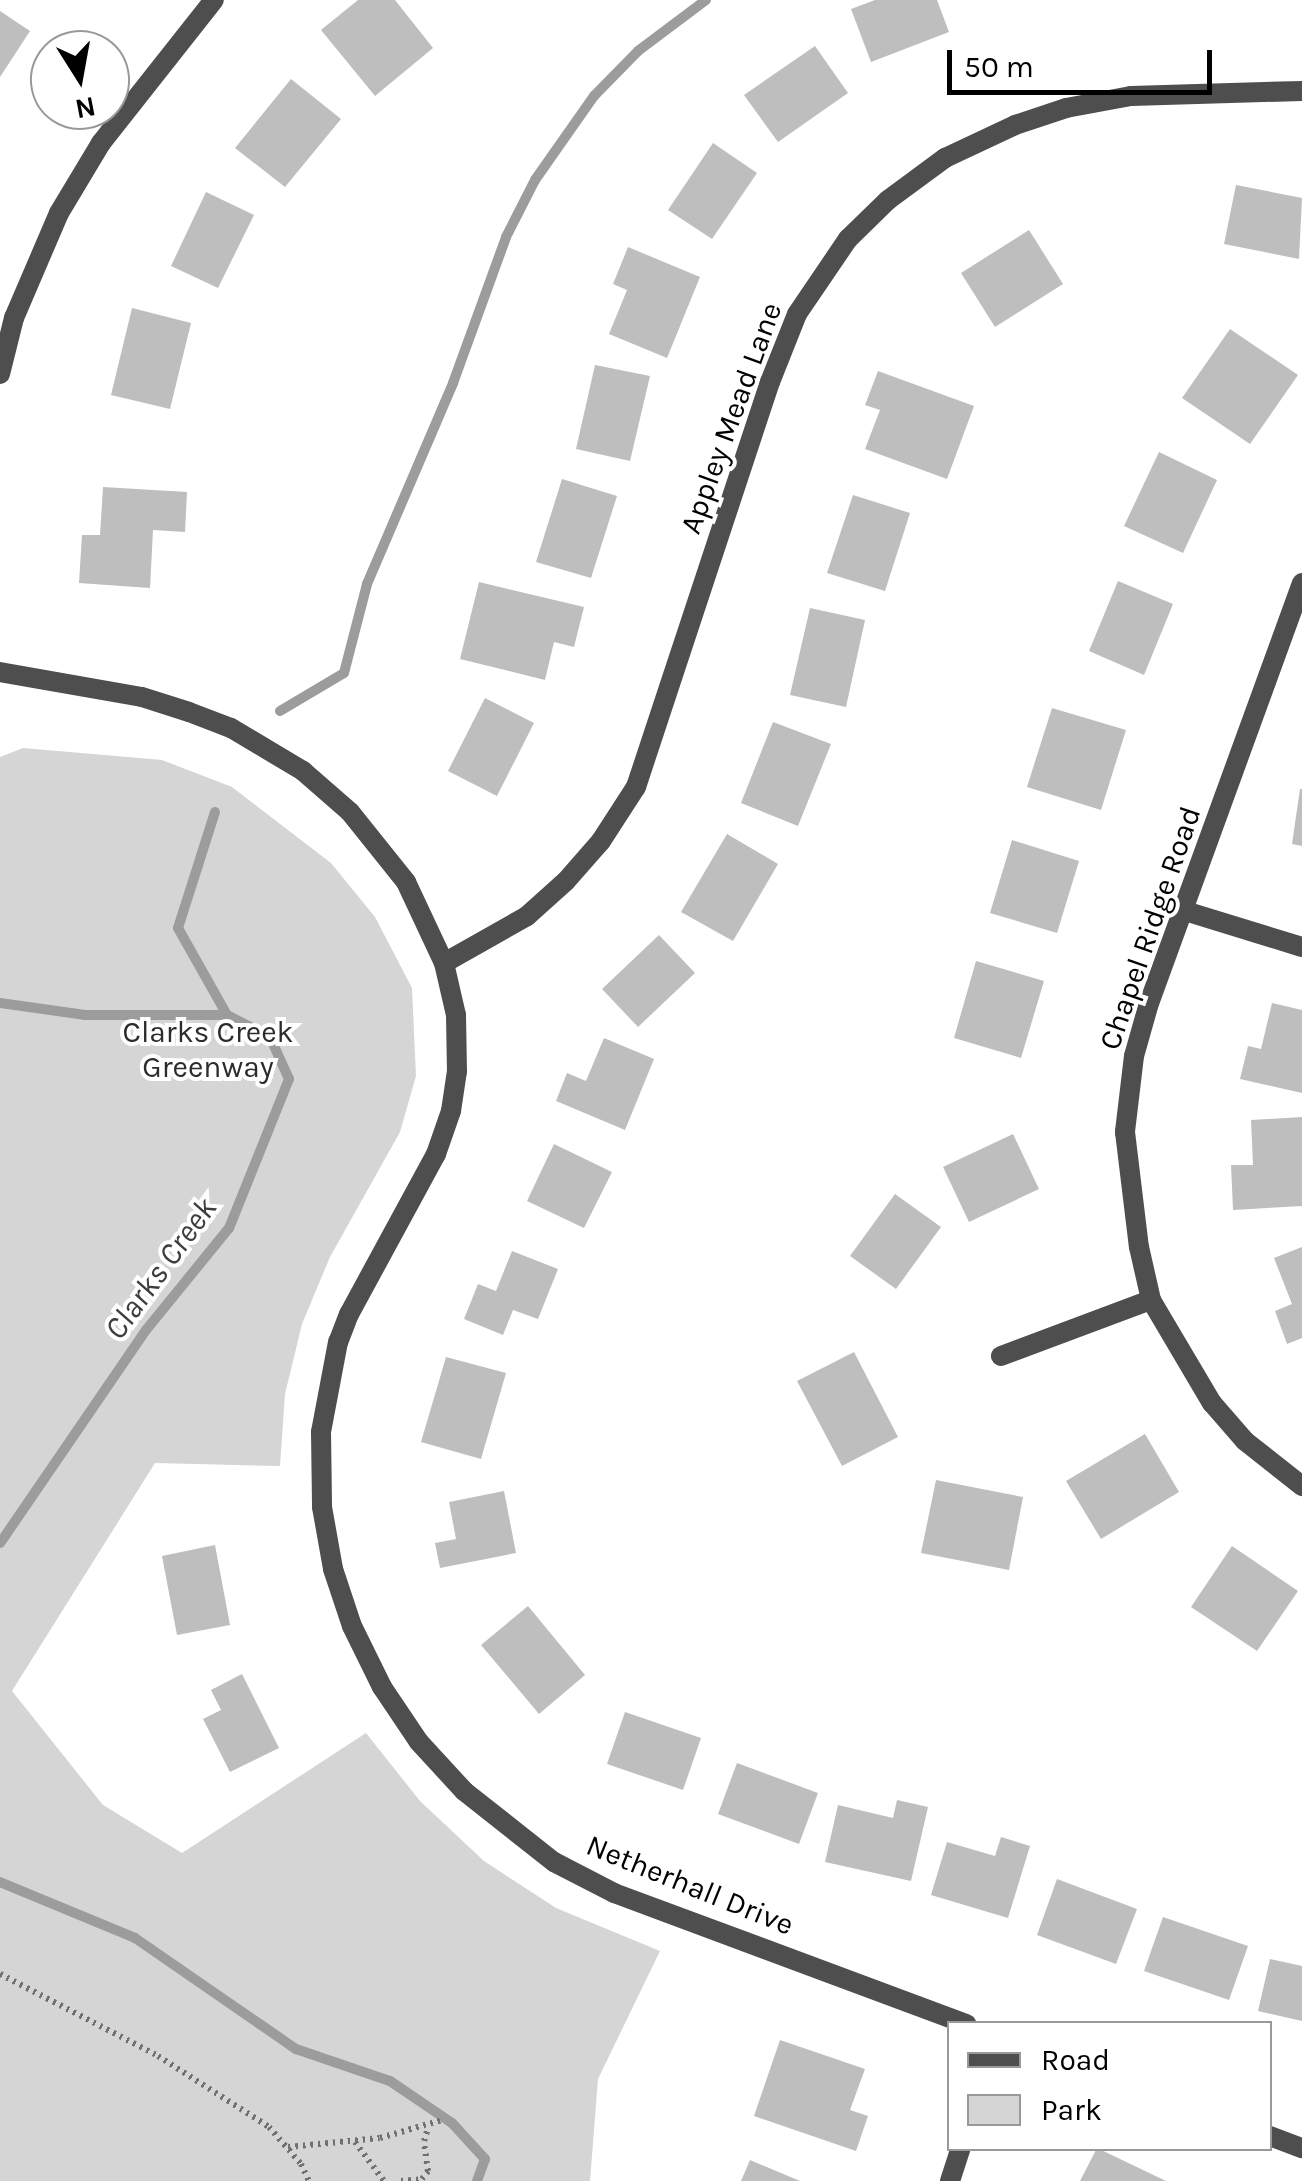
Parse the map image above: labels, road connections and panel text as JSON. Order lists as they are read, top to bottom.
{
  "streets": {
    "street": ["Appley Mead Lane", "Chapel Ridge Road", "Netherhall Drive"]
  },
  "crossings": [
    ["Appley Mead Lane", "Netherhall Drive"]
  ],
  "water": ["Clarks Creek"],
  "parks": ["Clarks Creek Greenway"],
  "legend": ["Road", "Park"],
  "scale_bar": "50 m",
  "north": "bottom"
}
